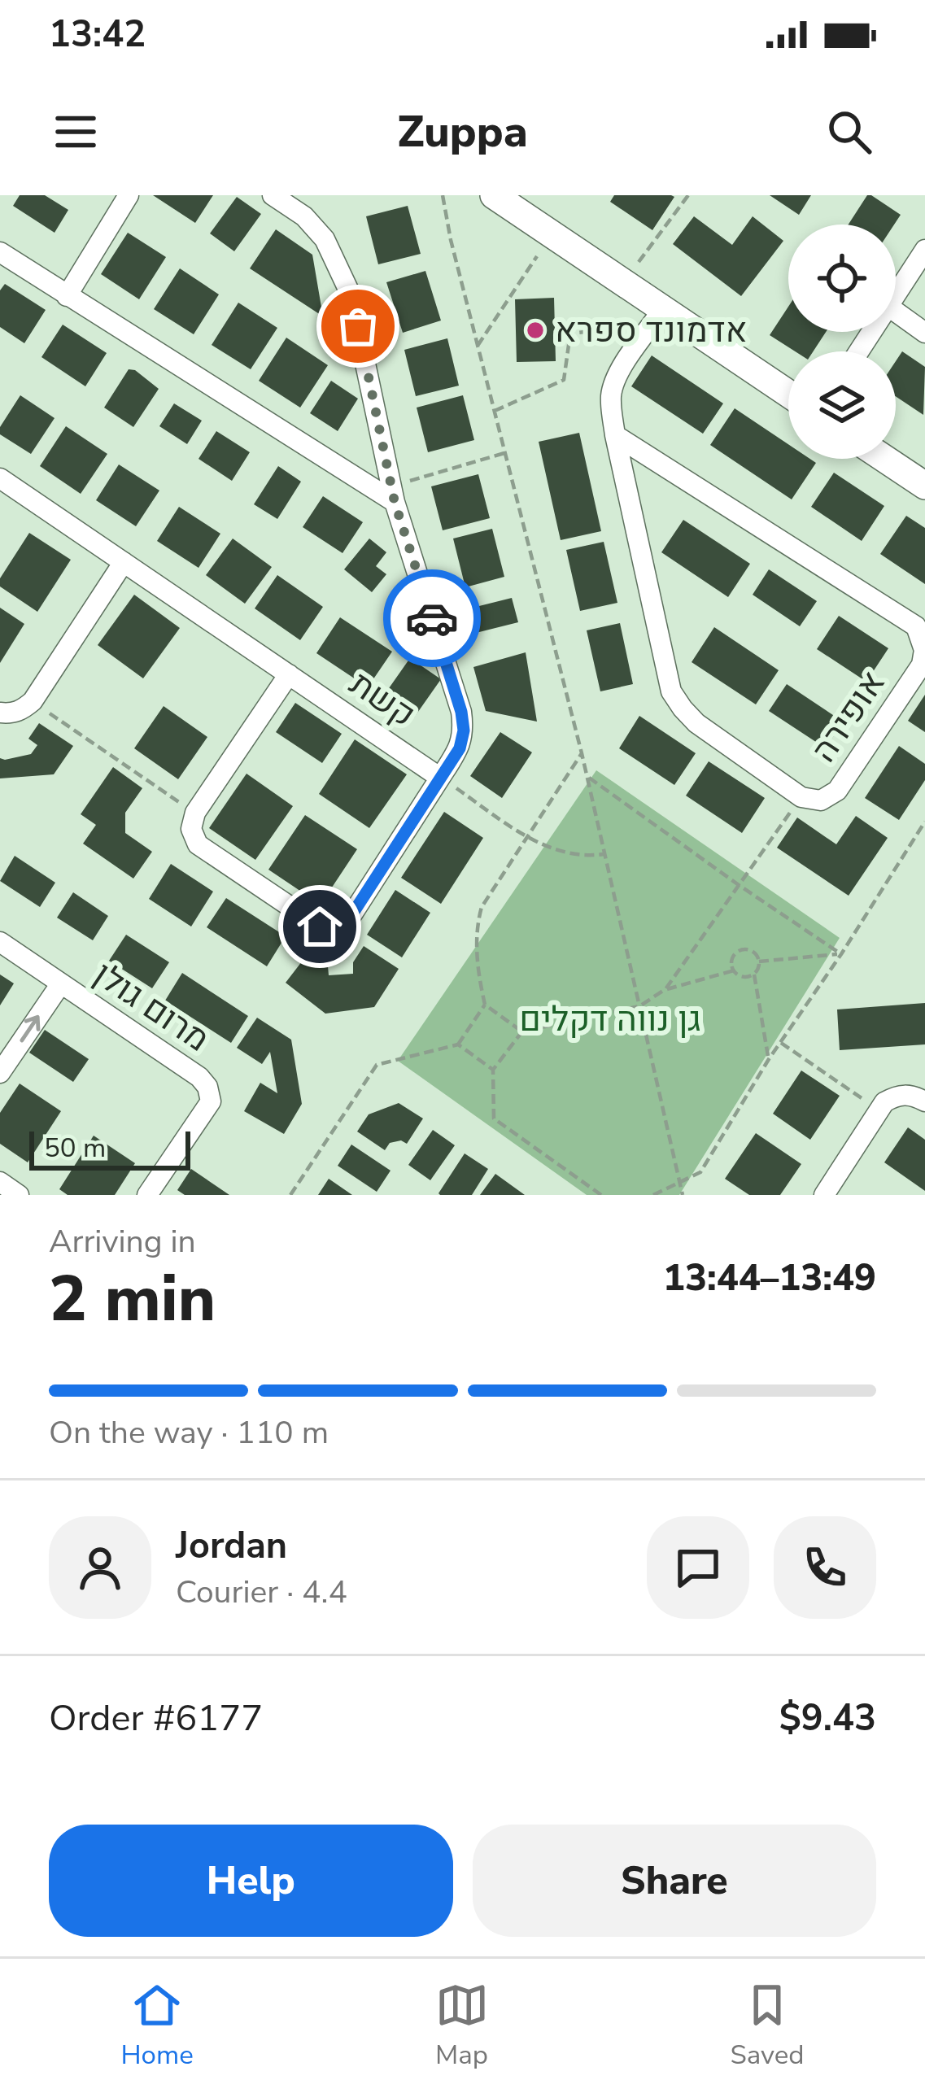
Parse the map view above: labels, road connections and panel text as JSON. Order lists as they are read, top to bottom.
{
  "streets": {
    "street": ["קשת", "אופירה", "מרום גולן"]
  },
  "parks": ["גן נווה דקלים"],
  "places": ["אדמונד ספרא"],
  "scale_bar": "50 m",
  "page": {
    "status": "13:42",
    "header": "Zuppa",
    "scale": "50 m",
    "heading": ["2 min", "Arriving in", "13:44–13:49"],
    "panel": [
      "Jordan",
      "Courier · 4.4",
      "Order #6177",
      "$9.43"
    ],
    "bar": "On the way · 110 m",
    "buttons": ["Help", "Share"],
    "tabs": ["Home", "Map", "Saved"]
  }
}
